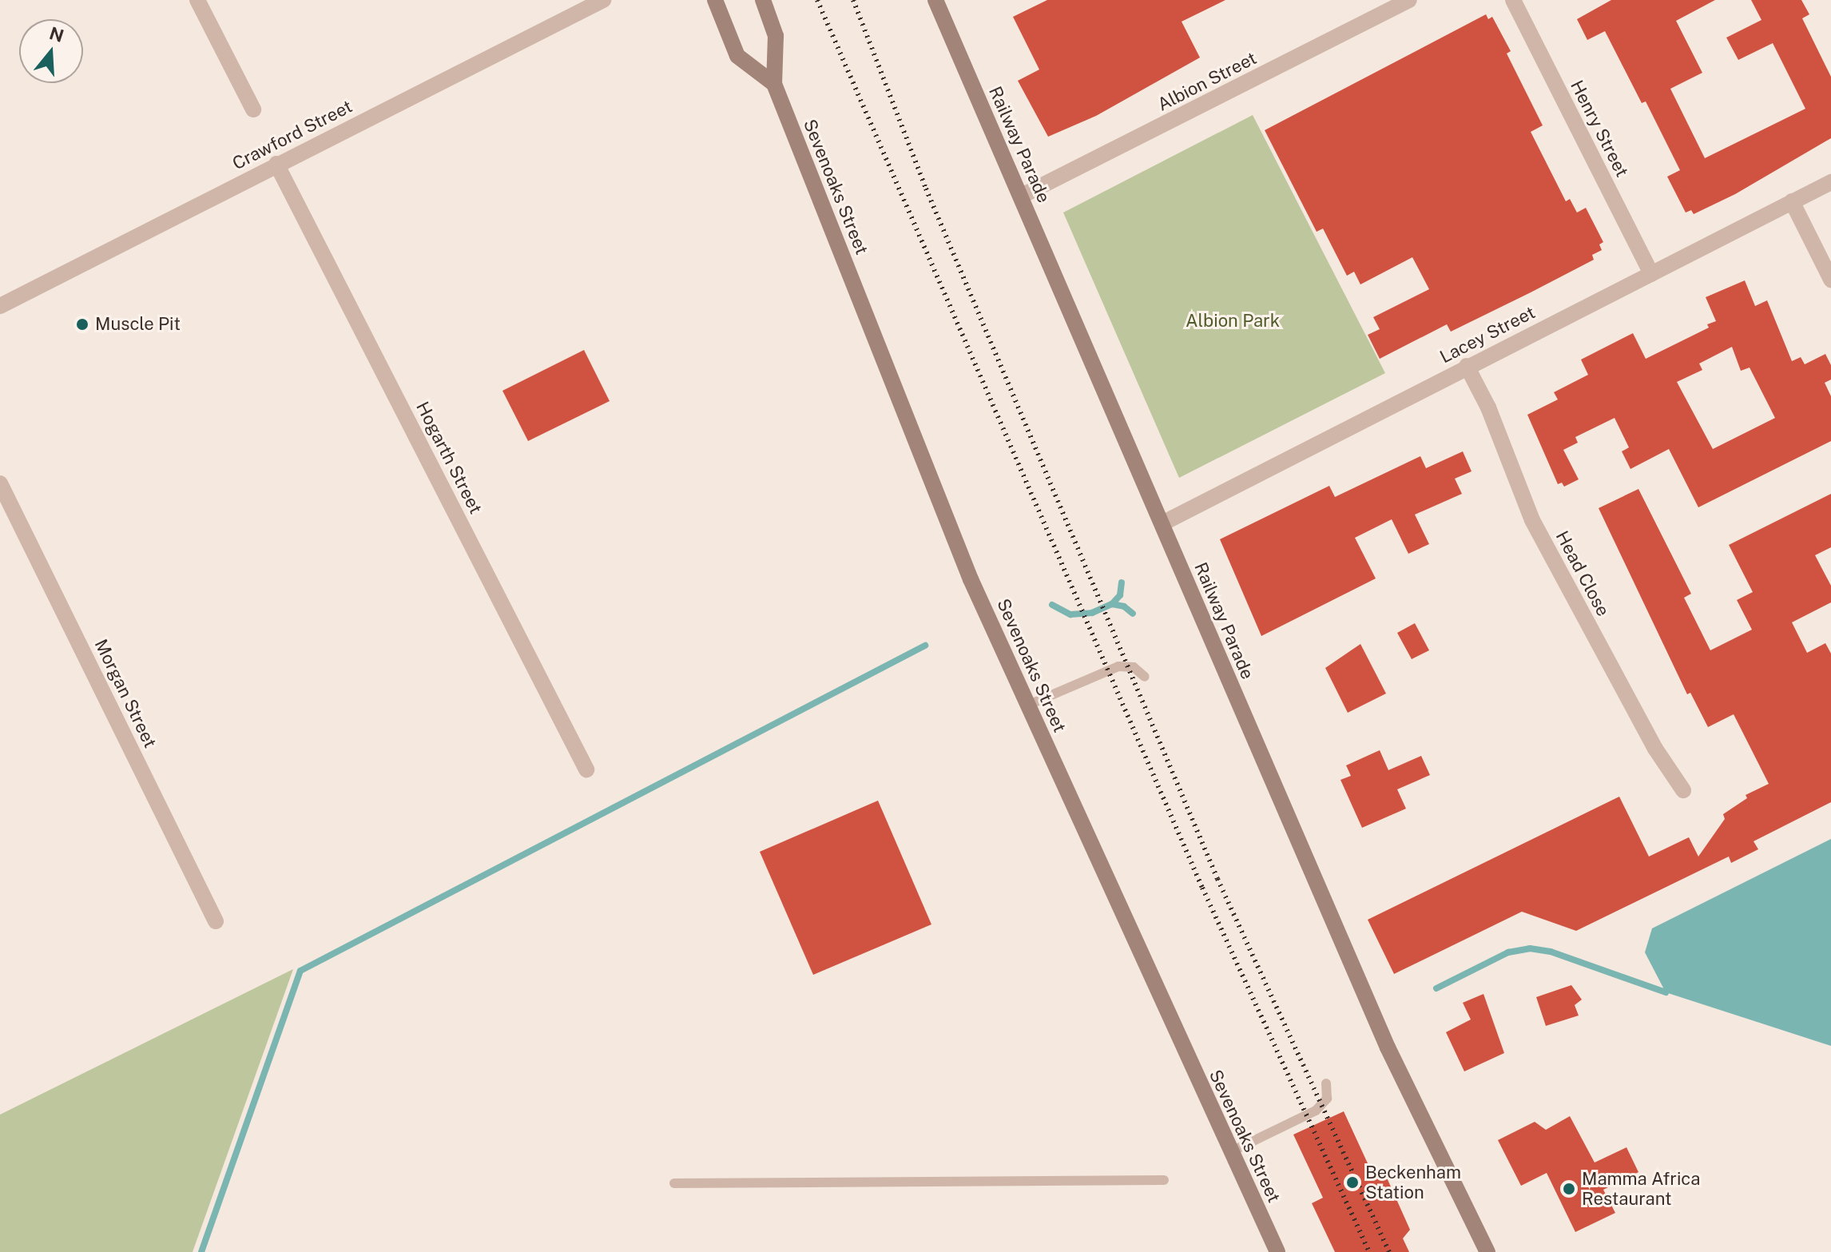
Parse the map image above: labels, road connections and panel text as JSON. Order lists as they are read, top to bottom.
{
  "streets": {
    "main road": ["Railway Parade", "Sevenoaks Street"],
    "street": [
      "Albion Street",
      "Henry Street",
      "Crawford Street",
      "Lacey Street",
      "Hogarth Street",
      "Head Close",
      "Morgan Street"
    ]
  },
  "crossings": [
    ["Albion Street", "Railway Parade"],
    ["Henry Street", "Lacey Street"],
    ["Crawford Street", "Hogarth Street"],
    ["Railway Parade", "Lacey Street"],
    ["Lacey Street", "Head Close"]
  ],
  "parks": ["Albion Park"],
  "places": ["Muscle Pit", "Beckenham Station", "Mamma Africa Restaurant"],
  "north": "top"
}
